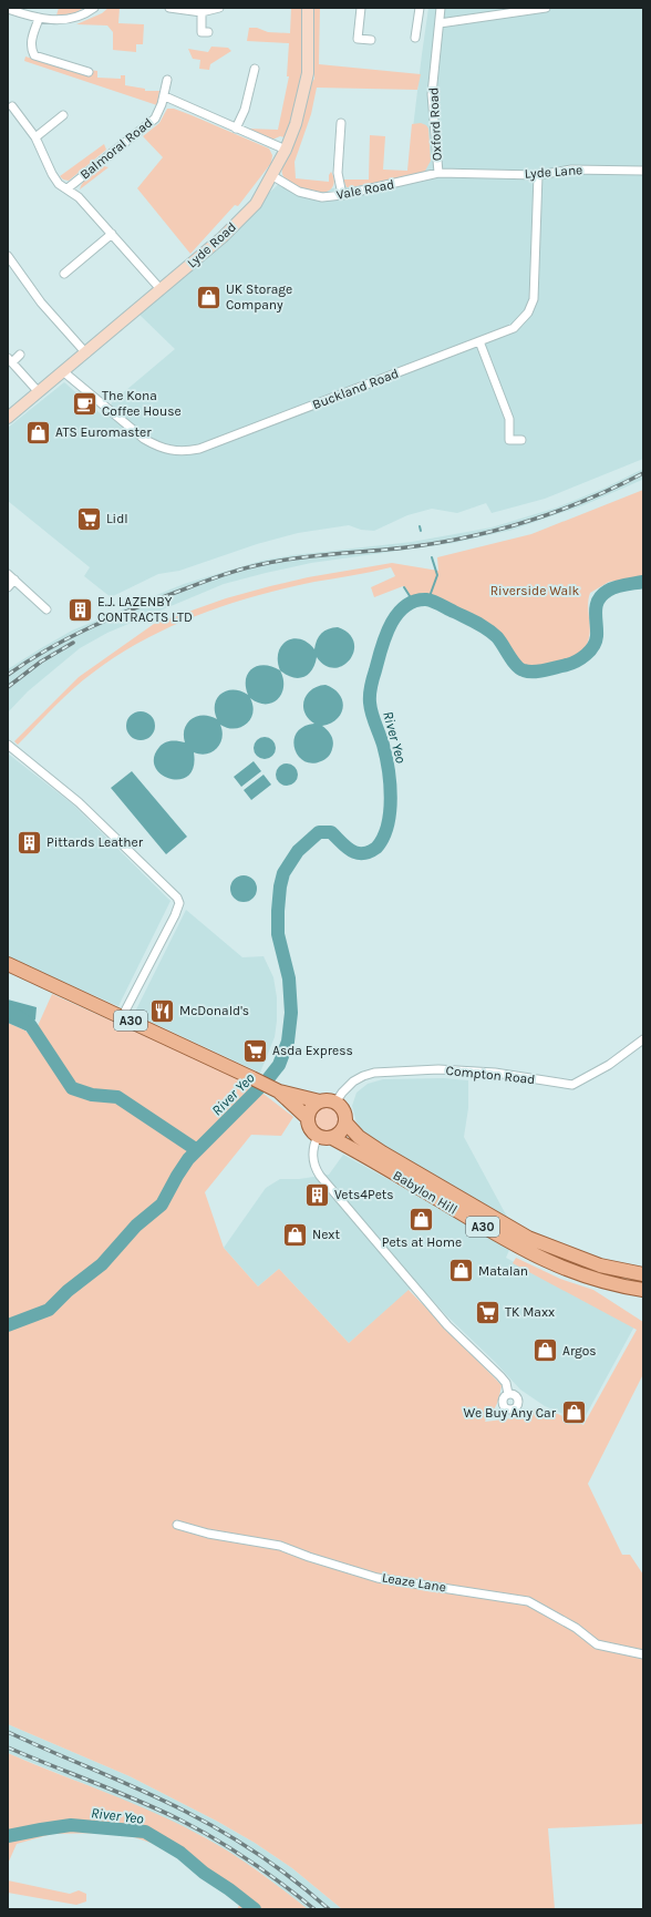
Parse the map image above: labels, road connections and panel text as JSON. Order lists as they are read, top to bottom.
{
  "streets": {
    "main road": ["A30", "Babylon Hill"],
    "street": [
      "Oxford Road",
      "Balmoral Road",
      "Lyde Lane",
      "Vale Road",
      "Lyde Road",
      "Buckland Road",
      "Compton Road",
      "Leaze Lane"
    ]
  },
  "crossings": [
    ["Oxford Road", "Lyde Lane"],
    ["Oxford Road", "Vale Road"],
    ["Lyde Lane", "Vale Road"],
    ["Lyde Lane", "Buckland Road"],
    ["Vale Road", "Lyde Road"],
    ["Lyde Road", "Buckland Road"],
    ["A30", "Compton Road"],
    ["A30", "Babylon Hill"],
    ["Compton Road", "Babylon Hill"]
  ],
  "water": ["River Yeo"],
  "parks": ["Riverside Walk"],
  "places": {
    "shop": [
      "UK Storage Company",
      "ATS Euromaster",
      "Pets at Home",
      "Next",
      "Matalan",
      "Argos",
      "We Buy Any Car"
    ],
    "cafe": ["The Kona Coffee House"],
    "supermarket": ["Lidl", "Asda Express", "TK Maxx"],
    "building": ["E.J. LAZENBY CONTRACTS LTD", "Pittards Leather", "Vets4Pets"],
    "restaurant": ["McDonald's"]
  }
}
